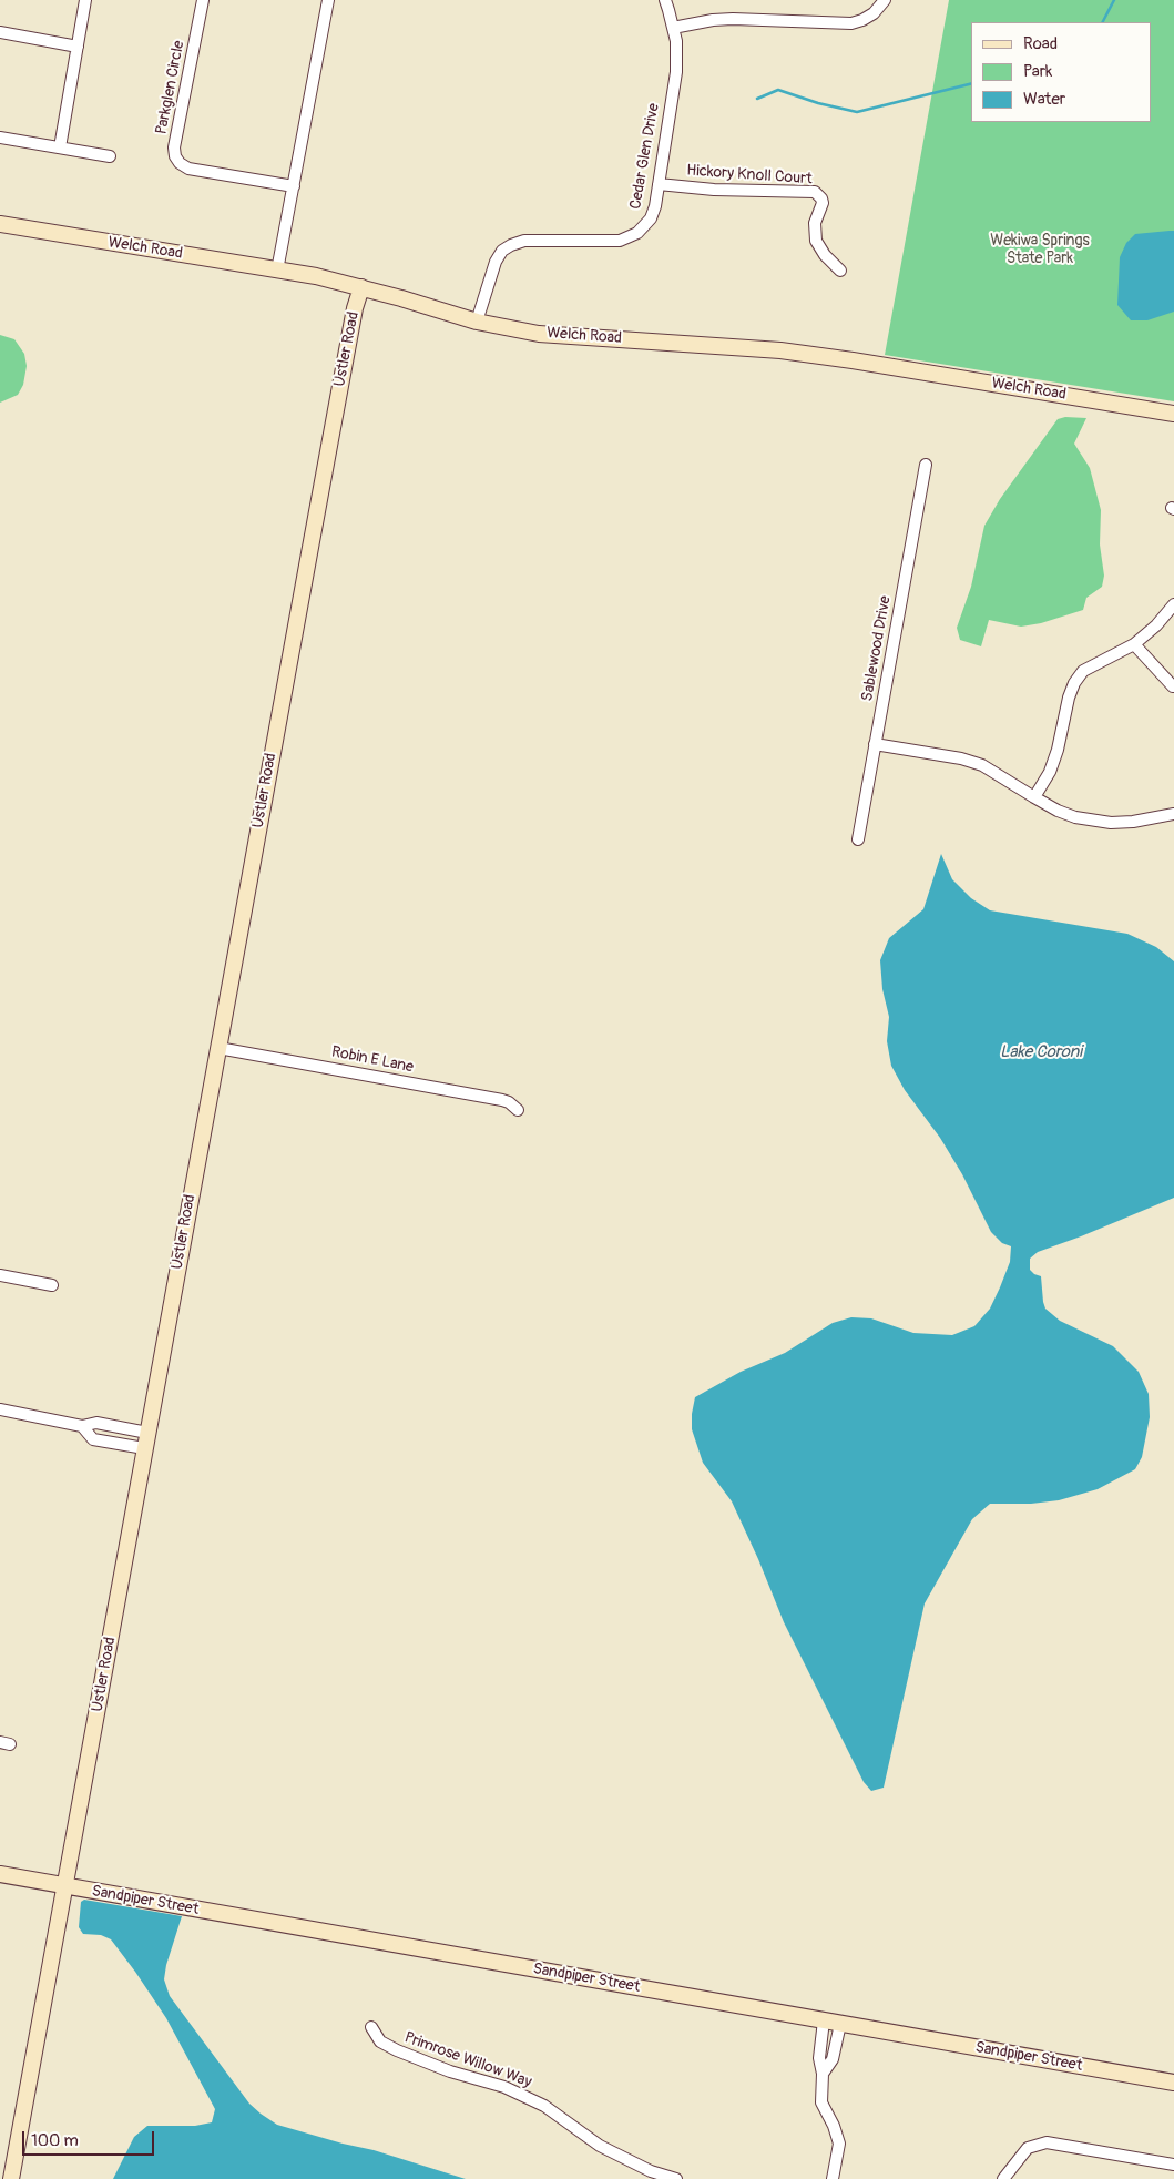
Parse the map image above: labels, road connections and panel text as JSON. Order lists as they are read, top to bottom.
{
  "streets": {
    "street": [
      "Parkglen Circle",
      "Cedar Glen Drive",
      "Hickory Knoll Court",
      "Welch Road",
      "Ustler Road",
      "Sablewood Drive",
      "Robin E Lane",
      "Sandpiper Street",
      "Primrose Willow Way"
    ]
  },
  "crossings": [
    ["Cedar Glen Drive", "Hickory Knoll Court"],
    ["Cedar Glen Drive", "Welch Road"],
    ["Welch Road", "Ustler Road"],
    ["Ustler Road", "Robin E Lane"],
    ["Ustler Road", "Sandpiper Street"]
  ],
  "water": ["Lake Coroni"],
  "parks": ["Wekiwa Springs State Park"],
  "legend": ["Road", "Park", "Water"],
  "scale_bar": "100 m"
}
